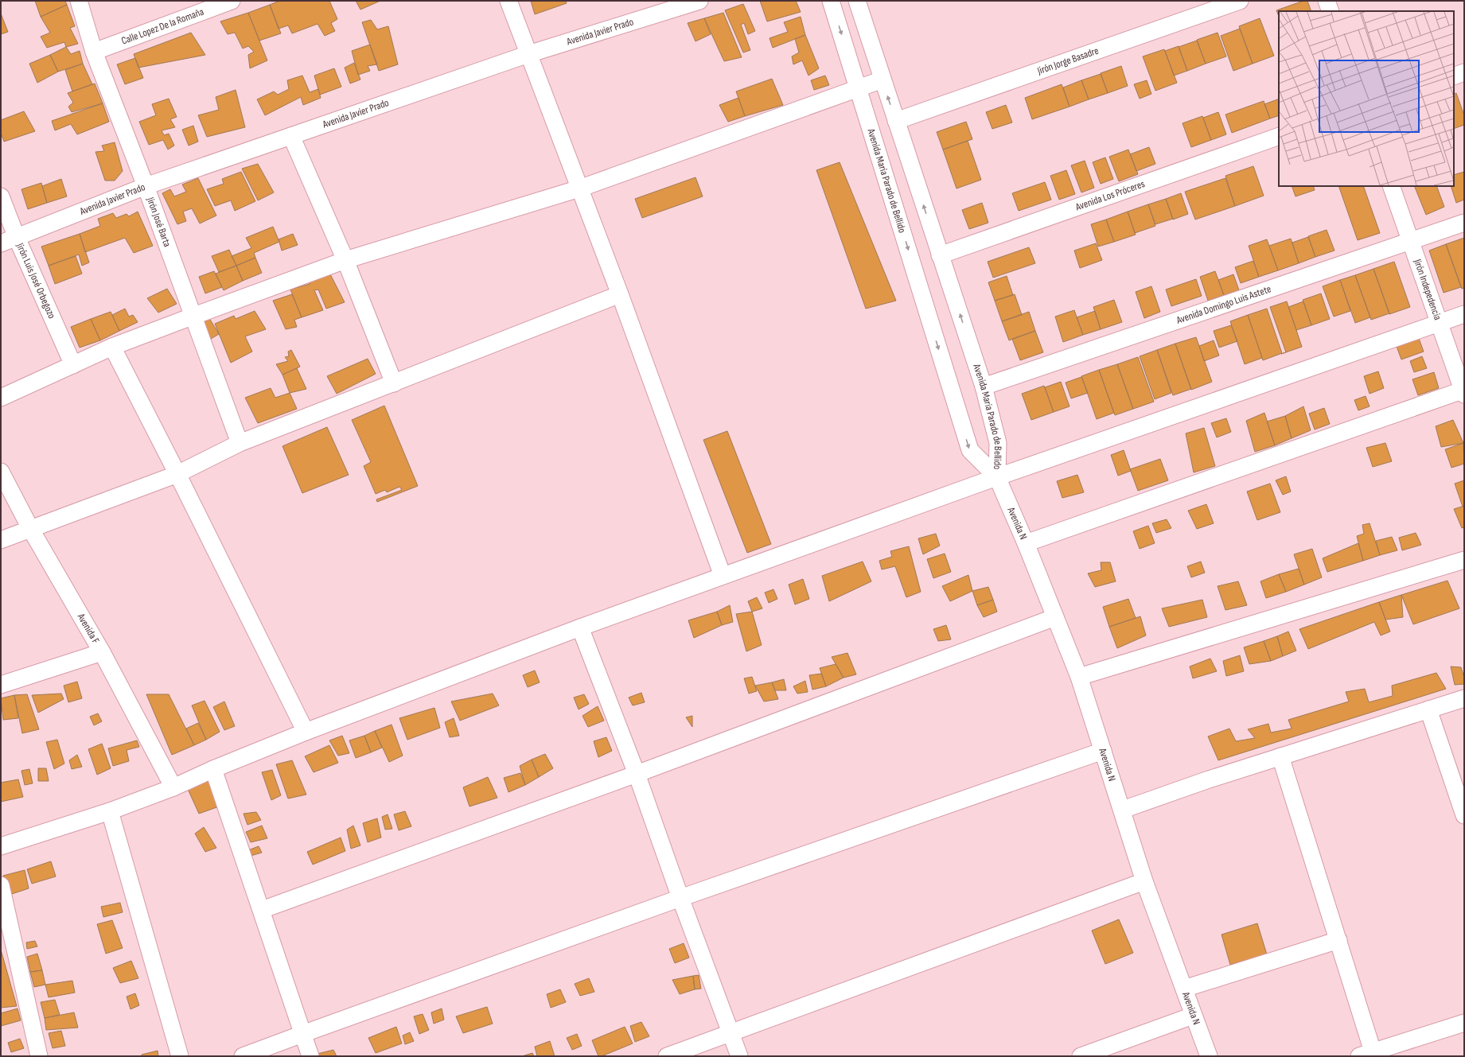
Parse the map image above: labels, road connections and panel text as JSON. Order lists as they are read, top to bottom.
{
  "streets": {
    "street": [
      "Calle Lopez De la Romaña",
      "Avenida Javier Prado",
      "Jirón Jorge Basadre",
      "Avenida María Parado de Bellido",
      "Avenida Los Próceres",
      "Jirón José Barta",
      "Jirón Luis José Orbegozo",
      "Jirón Indepedencia",
      "Avenida Domingo Luis Astete",
      "Avenida N",
      "Avenida F"
    ]
  },
  "crossings": [
    ["Calle Lopez De la Romaña", "Jirón José Barta"],
    ["Avenida Javier Prado", "Jirón José Barta"],
    ["Avenida Javier Prado", "Jirón Luis José Orbegozo"],
    ["Jirón Jorge Basadre", "Avenida María Parado de Bellido"],
    ["Avenida María Parado de Bellido", "Avenida Los Próceres"],
    ["Avenida María Parado de Bellido", "Avenida Domingo Luis Astete"],
    ["Avenida María Parado de Bellido", "Avenida N"],
    ["Jirón Indepedencia", "Avenida Domingo Luis Astete"]
  ]
}
